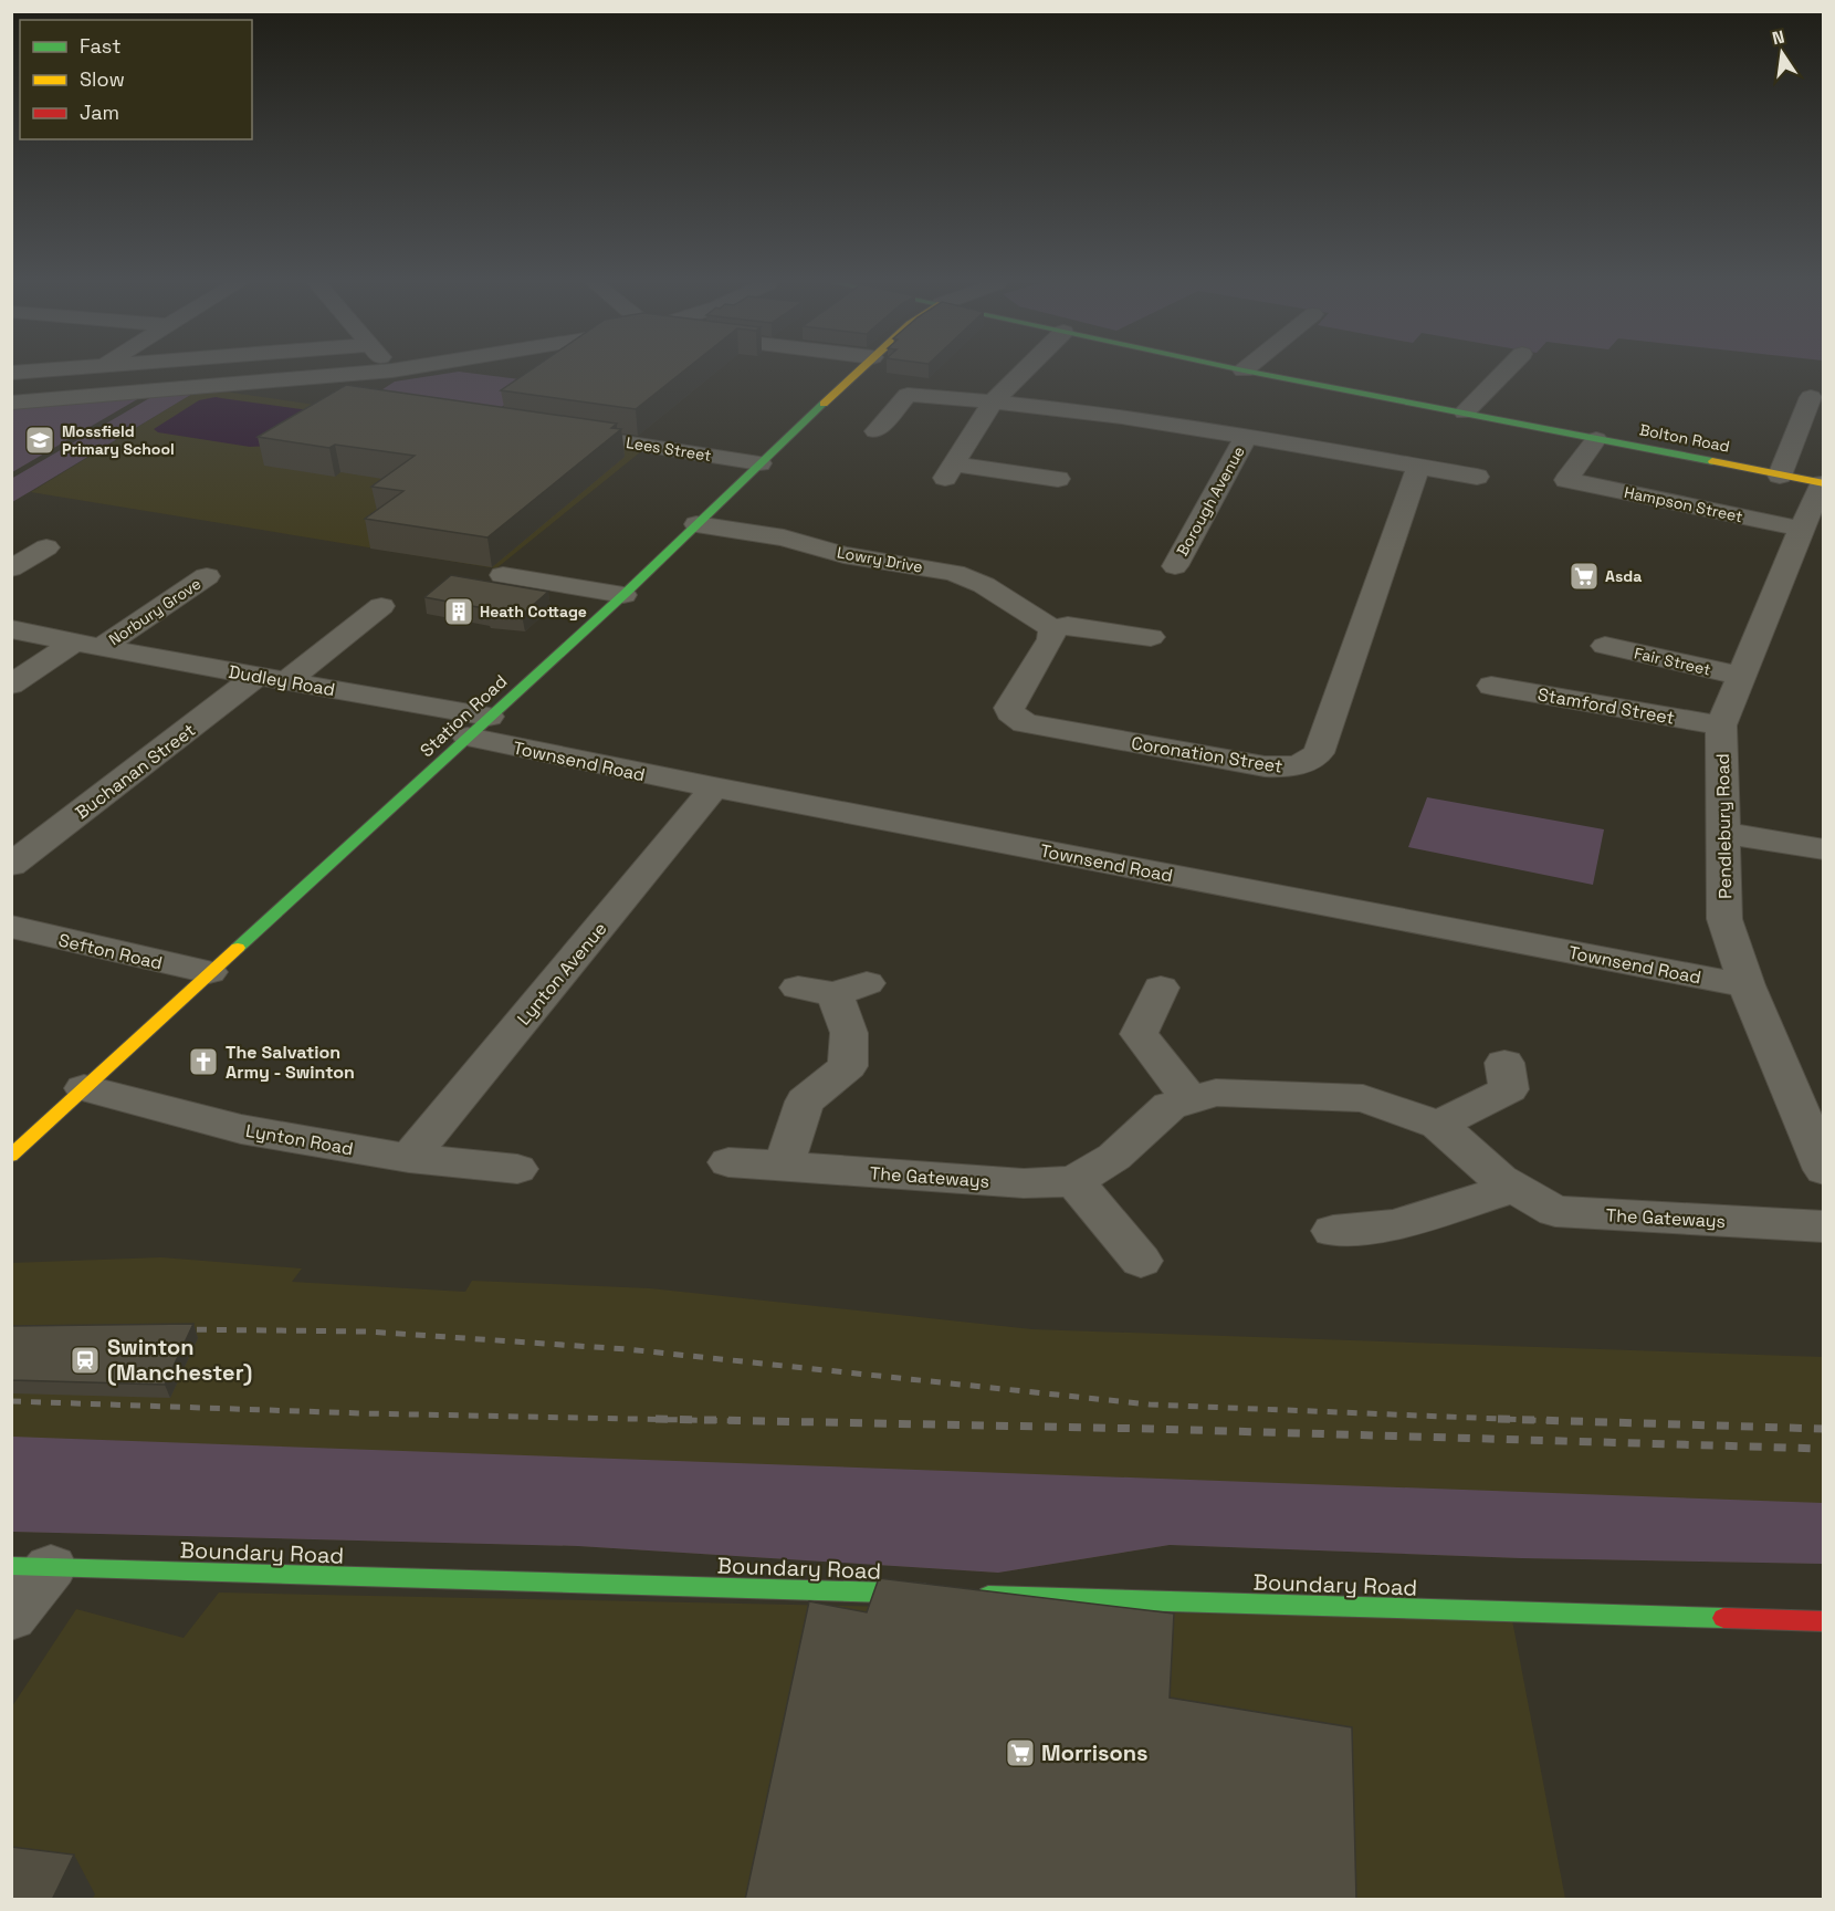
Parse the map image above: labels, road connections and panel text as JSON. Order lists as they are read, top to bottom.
{
  "streets": {
    "main road": ["Bolton Road", "Station Road", "Boundary Road"],
    "street": [
      "Lees Street",
      "Borough Avenue",
      "Hampson Street",
      "Lowry Drive",
      "Norbury Grove",
      "Fair Street",
      "Dudley Road",
      "Stamford Street",
      "Coronation Street",
      "Townsend Road",
      "Buchanan Street",
      "Pendlebury Road",
      "Sefton Road",
      "Lynton Avenue",
      "Lynton Road",
      "The Gateways"
    ]
  },
  "crossings": [
    ["Bolton Road", "Hampson Street"],
    ["Bolton Road", "Pendlebury Road"],
    ["Lees Street", "Station Road"],
    ["Hampson Street", "Pendlebury Road"],
    ["Lowry Drive", "Station Road"],
    ["Lowry Drive", "Coronation Street"],
    ["Norbury Grove", "Dudley Road"],
    ["Fair Street", "Pendlebury Road"],
    ["Dudley Road", "Station Road"],
    ["Dudley Road", "Townsend Road"],
    ["Dudley Road", "Buchanan Street"],
    ["Stamford Street", "Pendlebury Road"],
    ["Station Road", "Townsend Road"],
    ["Station Road", "Sefton Road"],
    ["Station Road", "Lynton Road"],
    ["Townsend Road", "Pendlebury Road"],
    ["Townsend Road", "Lynton Avenue"],
    ["Lynton Avenue", "Lynton Road"]
  ],
  "places": {
    "school or university": ["Mossfield Primary School"],
    "supermarket": ["Asda", "Morrisons"],
    "building": ["Heath Cottage"],
    "church": ["The Salvation Army - Swinton"],
    "station": ["Swinton (Manchester)"]
  },
  "legend": ["Fast", "Slow", "Jam"],
  "north": "top"
}
